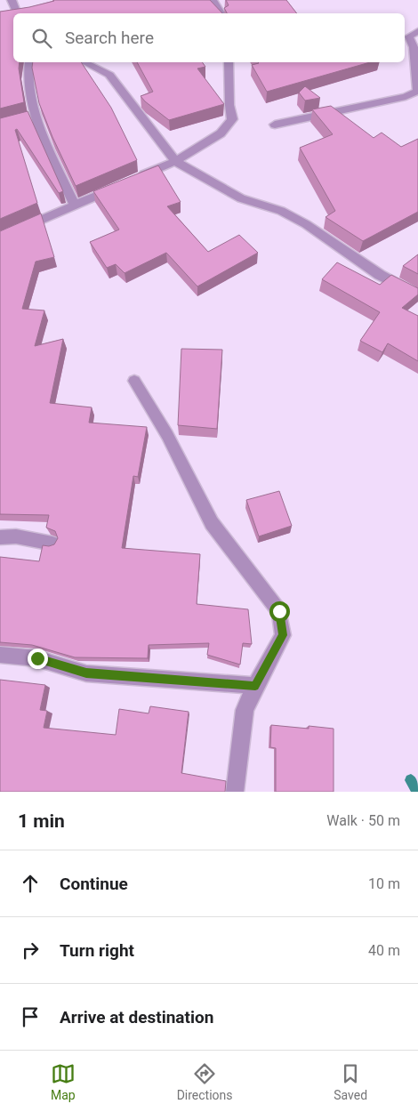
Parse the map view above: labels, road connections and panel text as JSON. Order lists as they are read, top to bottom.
{
  "page": {
    "search": "Search here",
    "heading": ["1 min", "Walk · 50 m"],
    "list": [
      ["Continue", "10 m"],
      ["Turn right", "40 m"],
      "Arrive at destination"
    ],
    "nav": ["Map", "Directions", "Saved"]
  }
}
